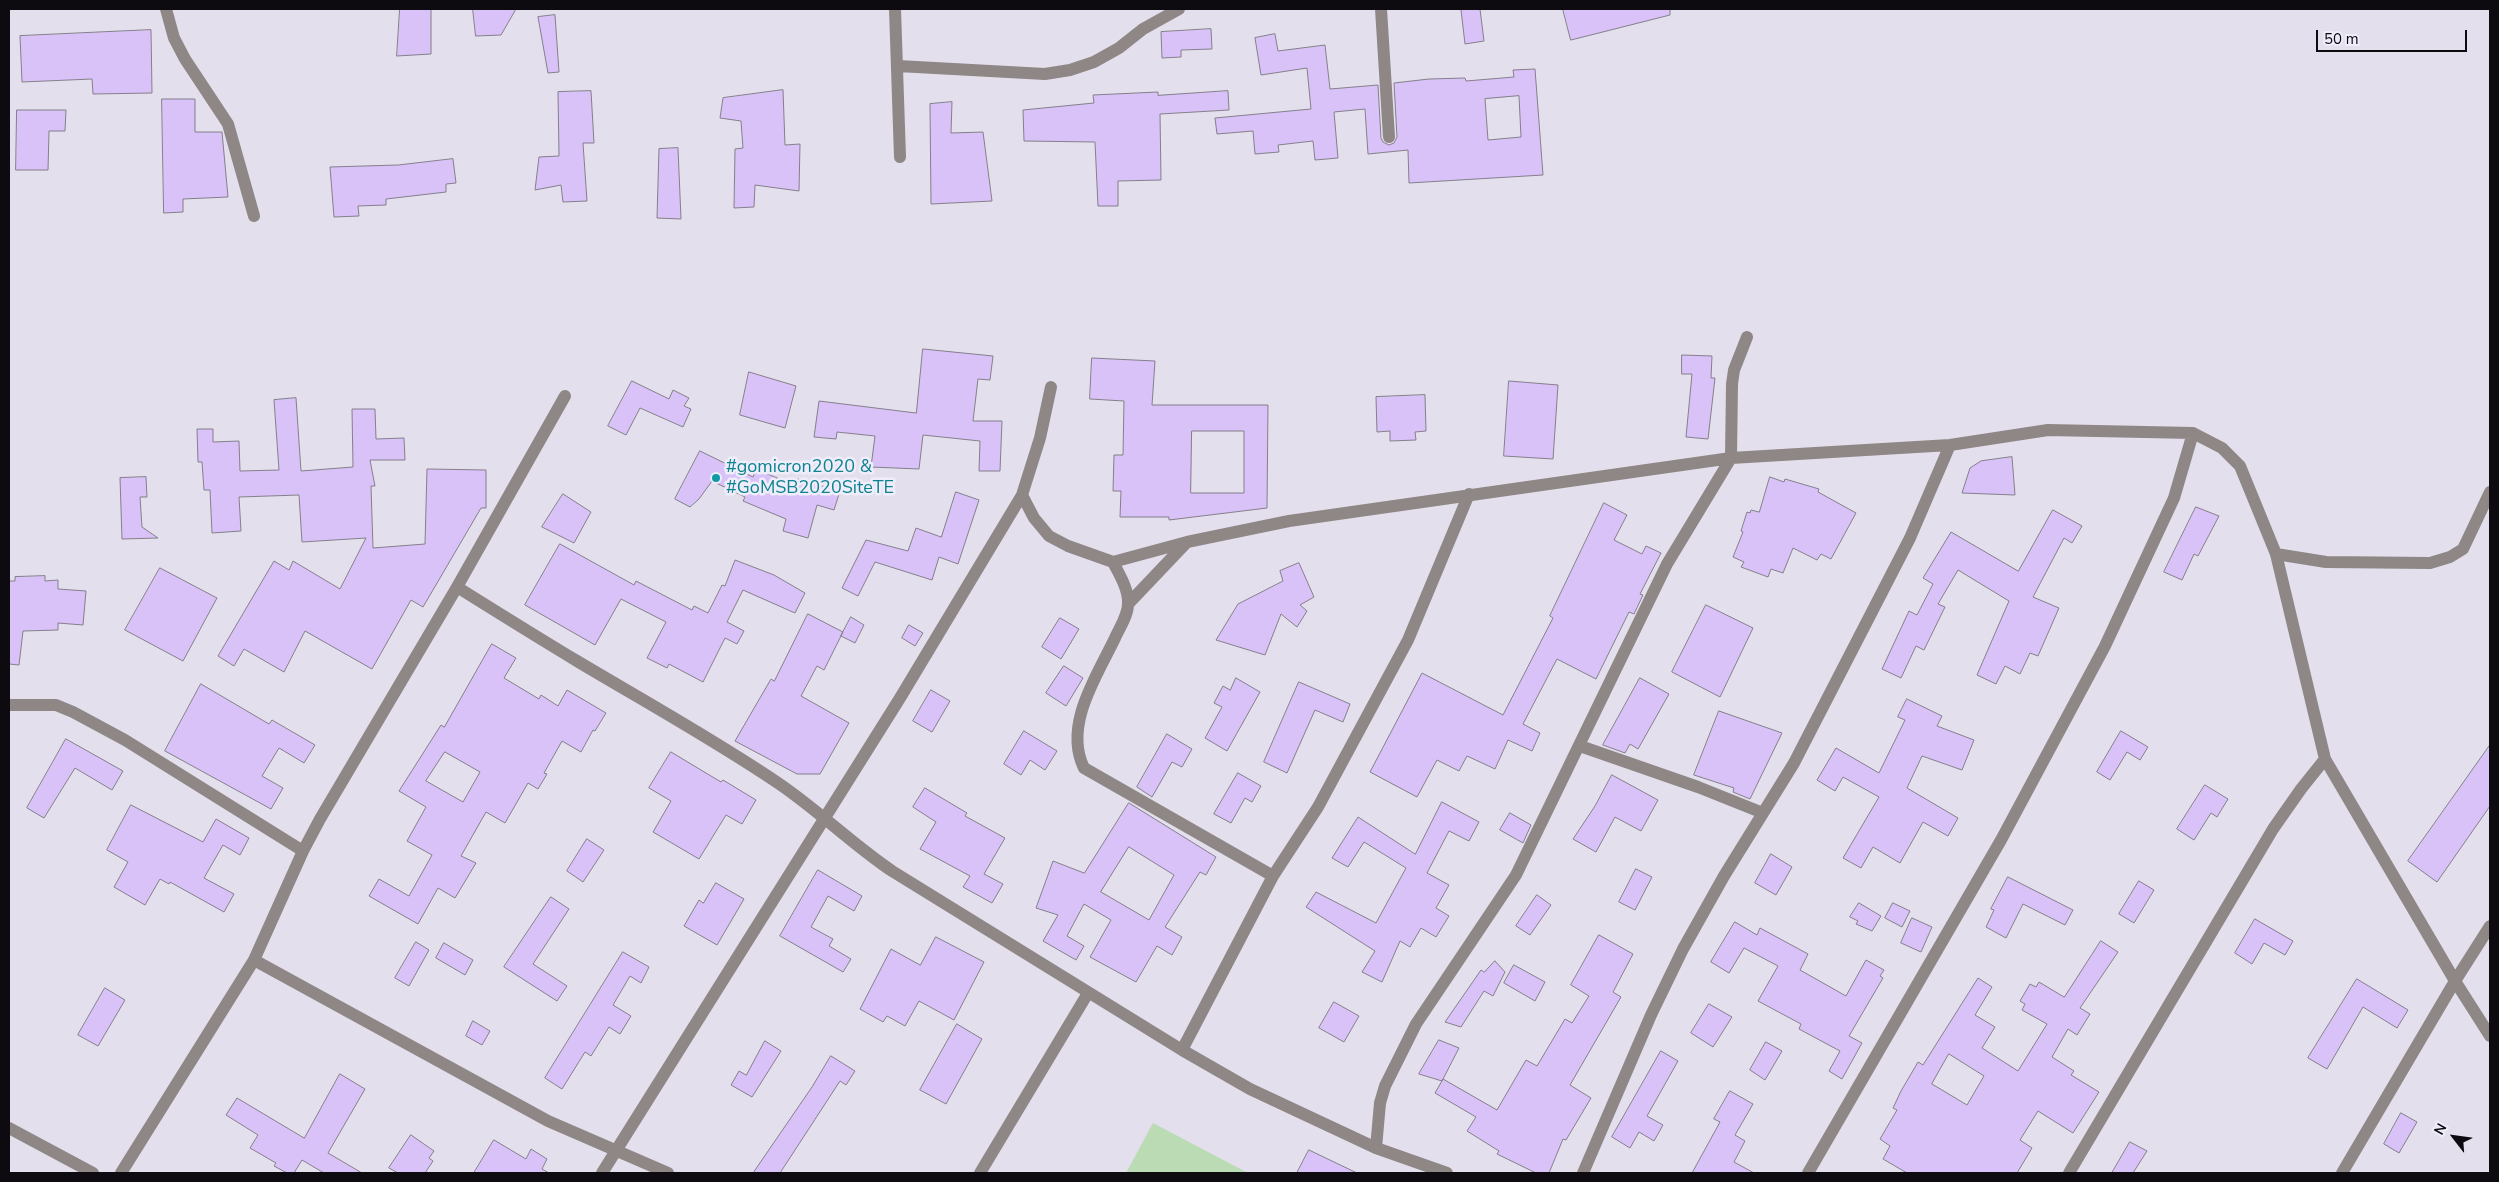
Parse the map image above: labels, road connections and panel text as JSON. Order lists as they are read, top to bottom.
{
  "places": ["#gomicron2020 & #GoMSB2020SiteTE"],
  "scale_bar": "50 m",
  "north": "top left"
}
